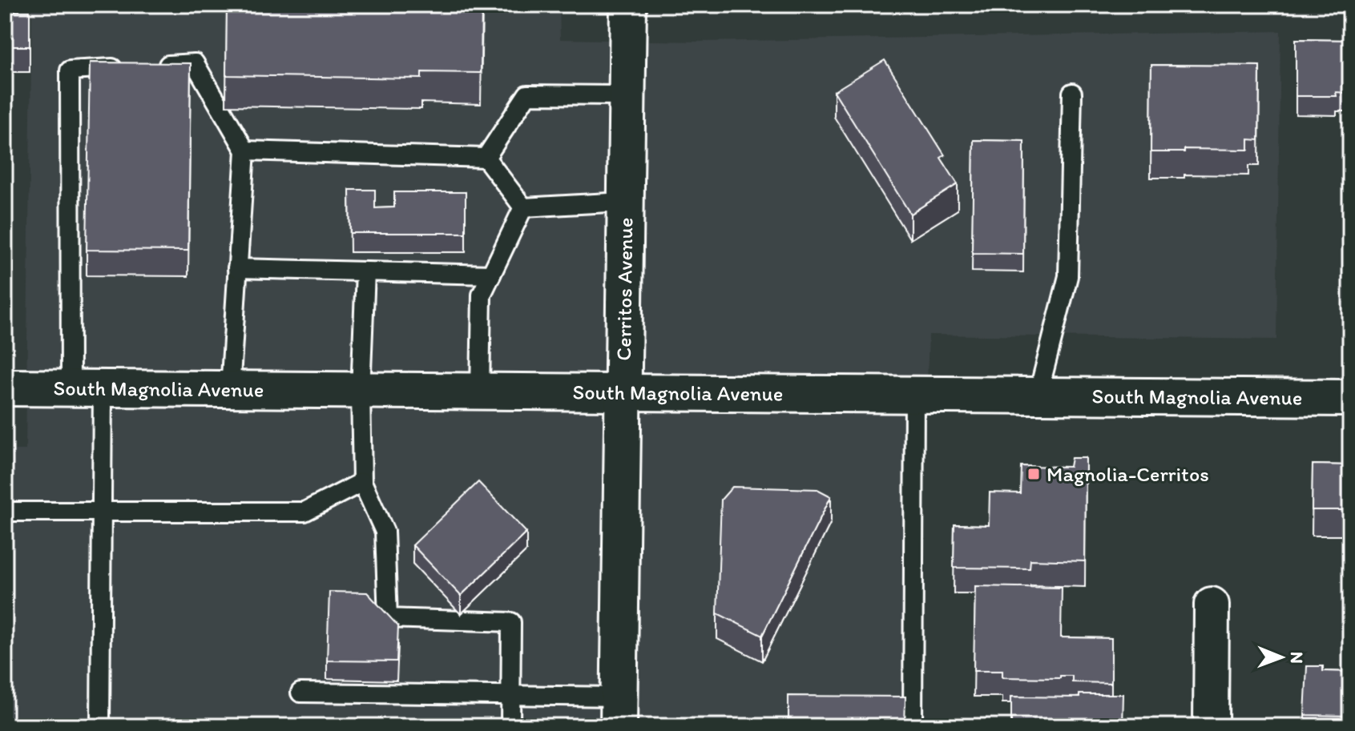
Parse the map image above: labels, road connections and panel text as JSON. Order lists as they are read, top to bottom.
{
  "streets": {
    "main road": ["Cerritos Avenue", "South Magnolia Avenue"]
  },
  "crossings": [
    ["Cerritos Avenue", "South Magnolia Avenue"]
  ],
  "places": {
    "transit": ["Magnolia-Cerritos"]
  },
  "north": "right"
}
